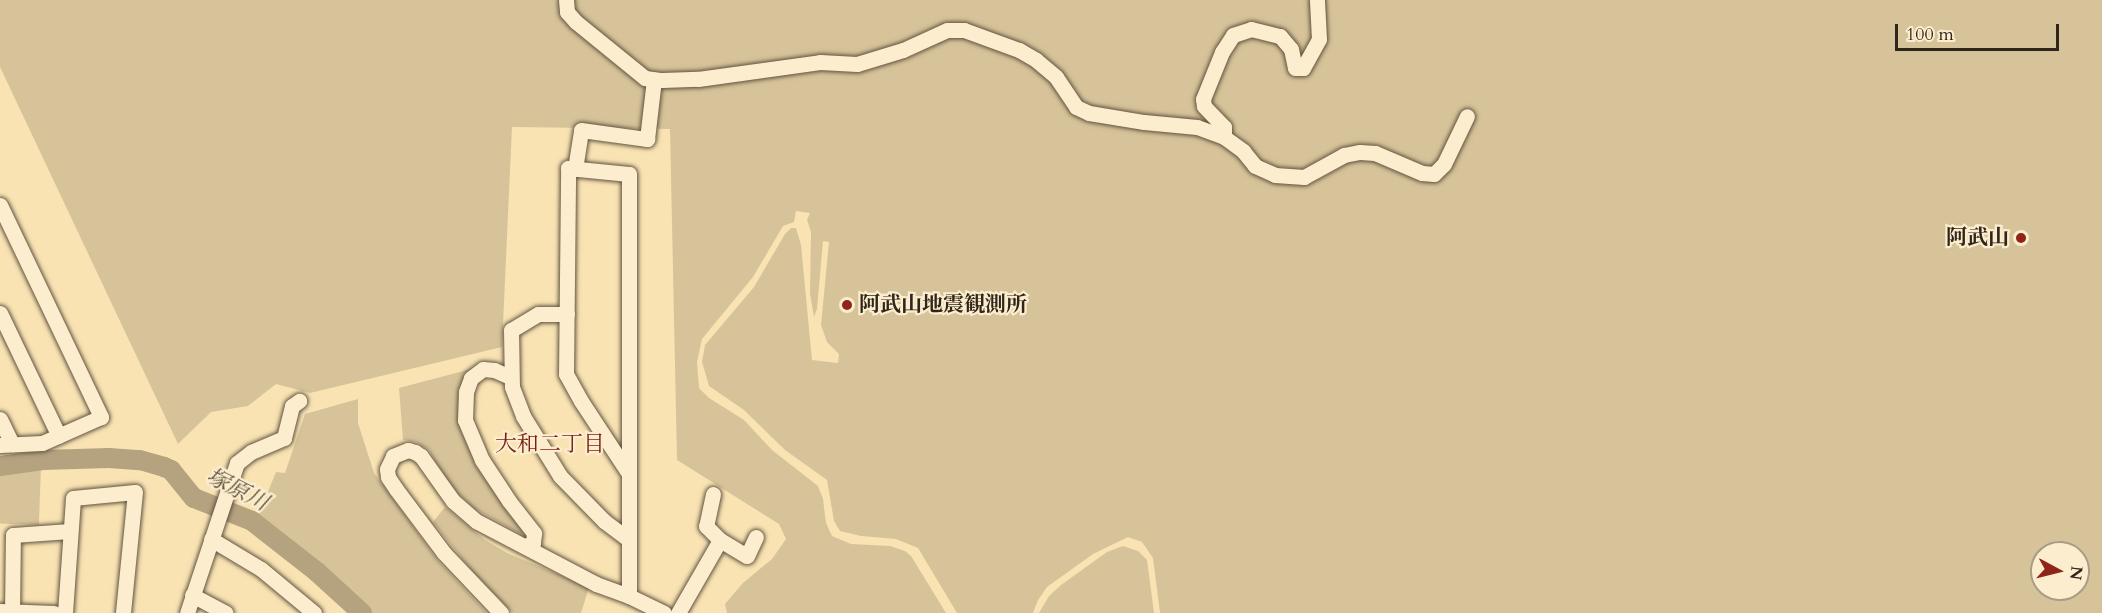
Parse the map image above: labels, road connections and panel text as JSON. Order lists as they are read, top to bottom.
{
  "districts": ["大和二丁目"],
  "water": ["塚原川"],
  "places": ["阿武山", "阿武山地震観測所"],
  "scale_bar": "100 m",
  "north": "right"
}
